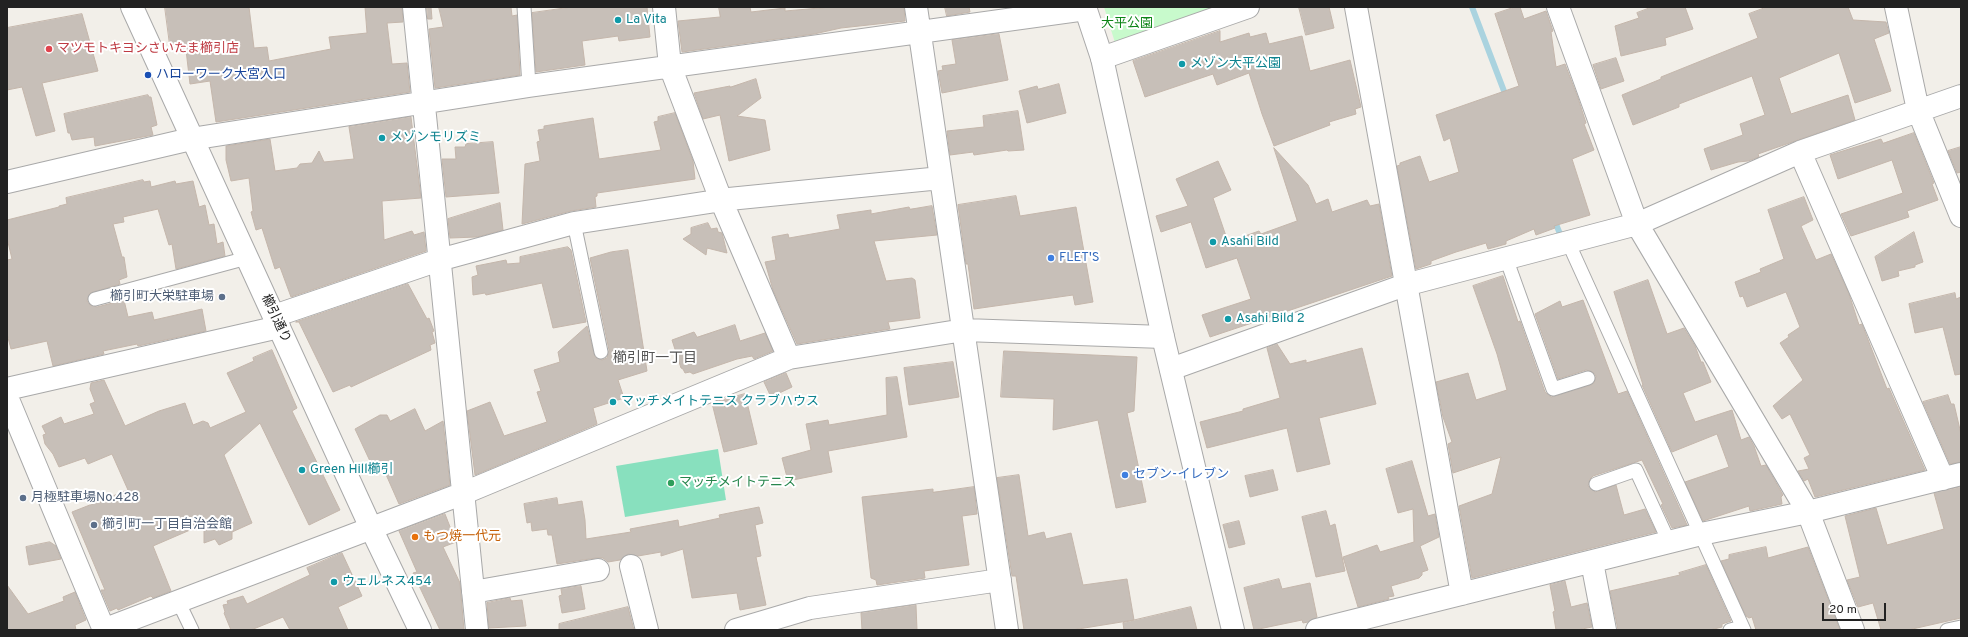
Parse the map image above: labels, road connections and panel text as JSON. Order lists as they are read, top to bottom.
{
  "streets": {
    "street": ["櫛引通り"]
  },
  "districts": ["櫛引町一丁目"],
  "parks": ["大平公園"],
  "places": [
    "La Vita",
    "マツモトキヨシさいたま櫛引店",
    "メゾン大平公園",
    "ハローワーク大宮入口",
    "メゾンモリズミ",
    "Asahi Bild",
    "FLET'S",
    "櫛引町大栄駐車場",
    "Asahi Bild 2",
    "マッチメイトテニス クラブハウス",
    "Green Hill櫛引",
    "セブン-イレブン",
    "マッチメイトテニス",
    "月極駐車場No.428",
    "櫛引町一丁目自治会館",
    "もつ焼一代元",
    "ウェルネス454"
  ],
  "scale_bar": "20 m"
}
